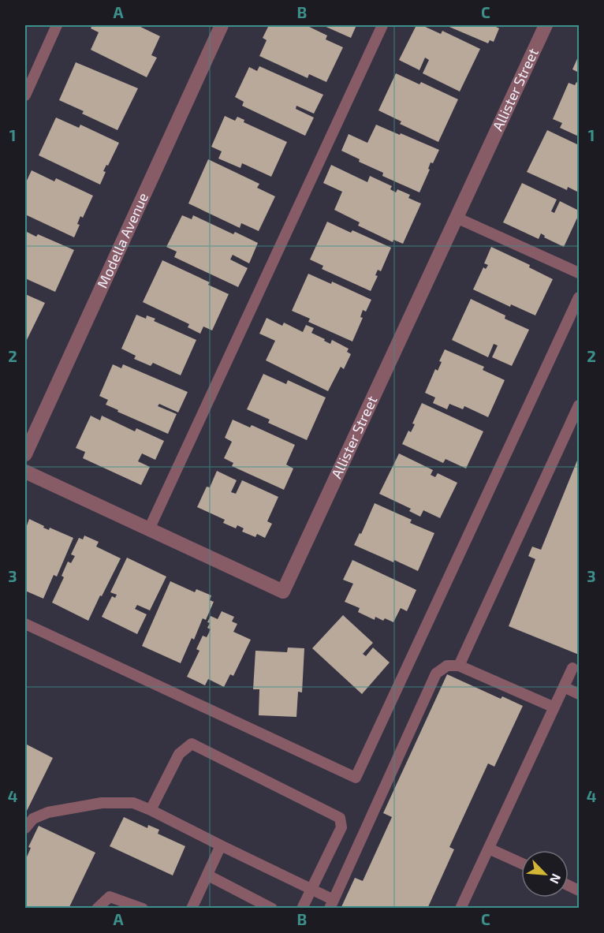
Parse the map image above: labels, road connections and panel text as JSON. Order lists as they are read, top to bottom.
{
  "streets": {
    "street": ["Allister Street", "Modella Avenue"]
  },
  "north": "bottom right",
  "grid": {
    "columns": ["A", "B", "C"],
    "rows": [
      "1",
      "2",
      "3",
      "4"
    ]
  }
}
